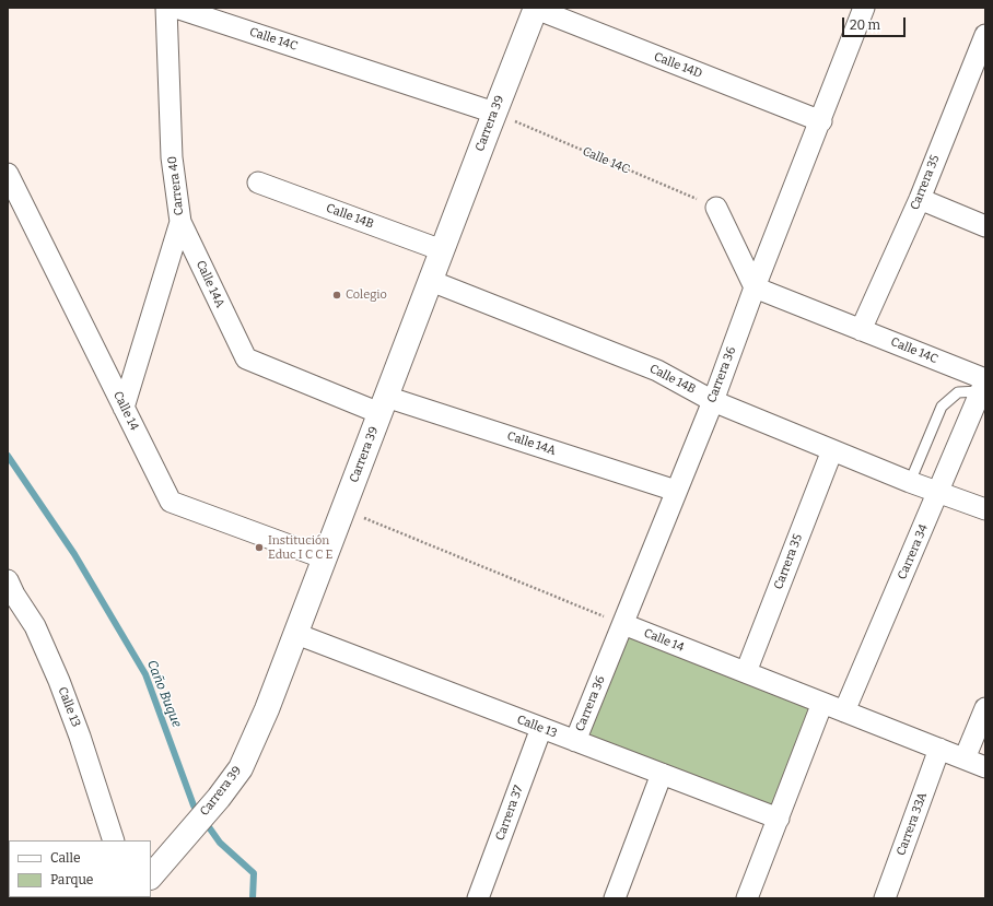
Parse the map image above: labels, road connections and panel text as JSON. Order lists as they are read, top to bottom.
{
  "streets": {
    "street": [
      "Calle 14C",
      "Calle 14D",
      "Carrera 39",
      "Carrera 35",
      "Carrera 40",
      "Calle 14B",
      "Calle 14A",
      "Carrera 36",
      "Calle 14",
      "Carrera 34",
      "Calle 13",
      "Carrera 37",
      "Carrera 33A"
    ]
  },
  "crossings": [
    ["Calle 14C", "Carrera 39"],
    ["Calle 14C", "Carrera 35"],
    ["Calle 14C", "Carrera 36"],
    ["Calle 14C", "Carrera 34"],
    ["Calle 14D", "Carrera 39"],
    ["Calle 14D", "Carrera 36"],
    ["Carrera 39", "Calle 14B"],
    ["Carrera 39", "Calle 14A"],
    ["Carrera 39", "Calle 14"],
    ["Carrera 39", "Calle 13"],
    ["Carrera 35", "Calle 14B"],
    ["Carrera 35", "Calle 14"],
    ["Carrera 40", "Calle 14A"],
    ["Carrera 40", "Calle 14"],
    ["Calle 14B", "Carrera 36"],
    ["Calle 14B", "Carrera 34"],
    ["Calle 14A", "Carrera 36"],
    ["Carrera 36", "Calle 14"],
    ["Carrera 36", "Calle 13"],
    ["Calle 14", "Carrera 34"],
    ["Calle 14", "Carrera 33A"],
    ["Calle 13", "Carrera 37"]
  ],
  "water": ["Caño Buque"],
  "places": ["Colegio", "Institución Educ I C C E"],
  "legend": ["Calle", "Parque"],
  "scale_bar": "20 m"
}
